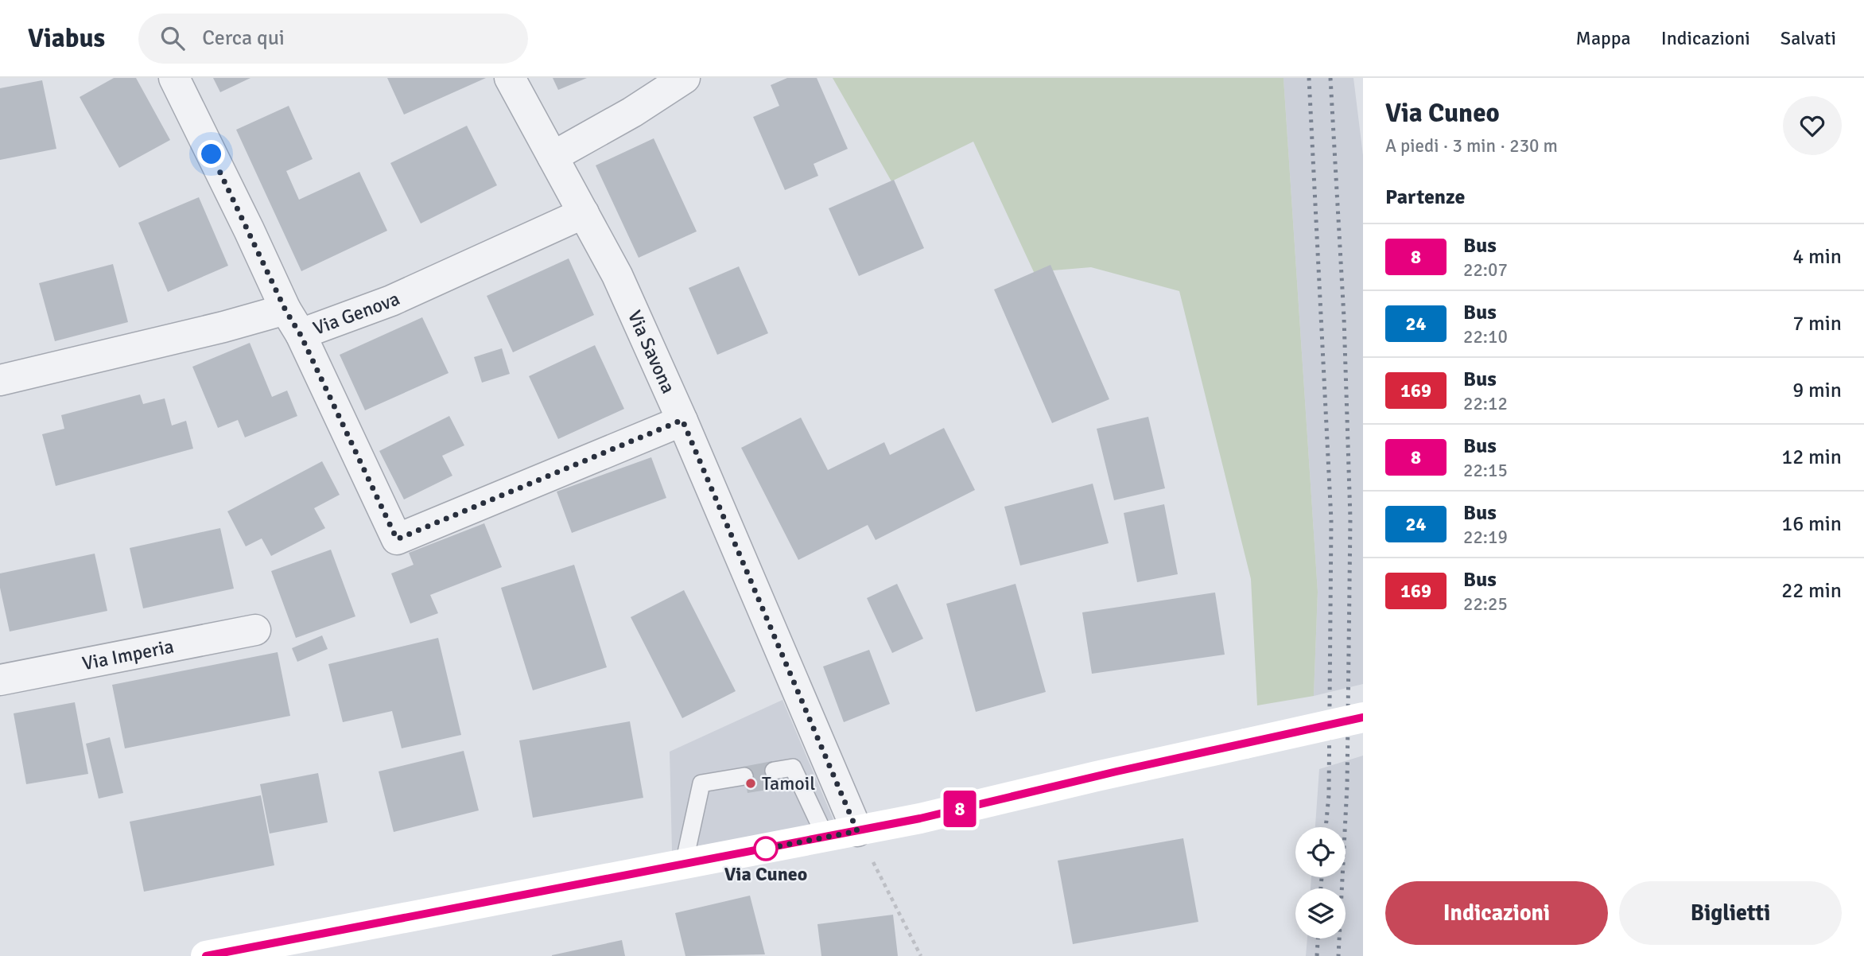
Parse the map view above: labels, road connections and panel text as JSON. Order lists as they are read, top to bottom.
{
  "streets": {
    "street": ["Via Genova", "Via Savona", "Via Imperia"]
  },
  "crossings": [
    ["Via Genova", "Via Savona"]
  ],
  "places": ["Tamoil", "Via Cuneo"],
  "lines": ["bus line 8"],
  "page": {
    "header": "Viabus",
    "search": "Cerca qui",
    "nav": ["Mappa", "Indicazioni", "Salvati"],
    "on_map": "8",
    "heading": [
      ["Via Cuneo", "A piedi · 3 min · 230 m"],
      "Partenze"
    ],
    "list": [
      {
        "mark": "8",
        "name": "Bus",
        "note": "22:07",
        "value": "4 min"
      },
      {
        "mark": "24",
        "name": "Bus",
        "note": "22:10",
        "value": "7 min"
      },
      {
        "mark": "169",
        "name": "Bus",
        "note": "22:12",
        "value": "9 min"
      },
      {
        "mark": "8",
        "name": "Bus",
        "note": "22:15",
        "value": "12 min"
      },
      {
        "mark": "24",
        "name": "Bus",
        "note": "22:19",
        "value": "16 min"
      },
      {
        "mark": "169",
        "name": "Bus",
        "note": "22:25",
        "value": "22 min"
      }
    ],
    "buttons": ["Indicazioni", "Biglietti"]
  }
}
